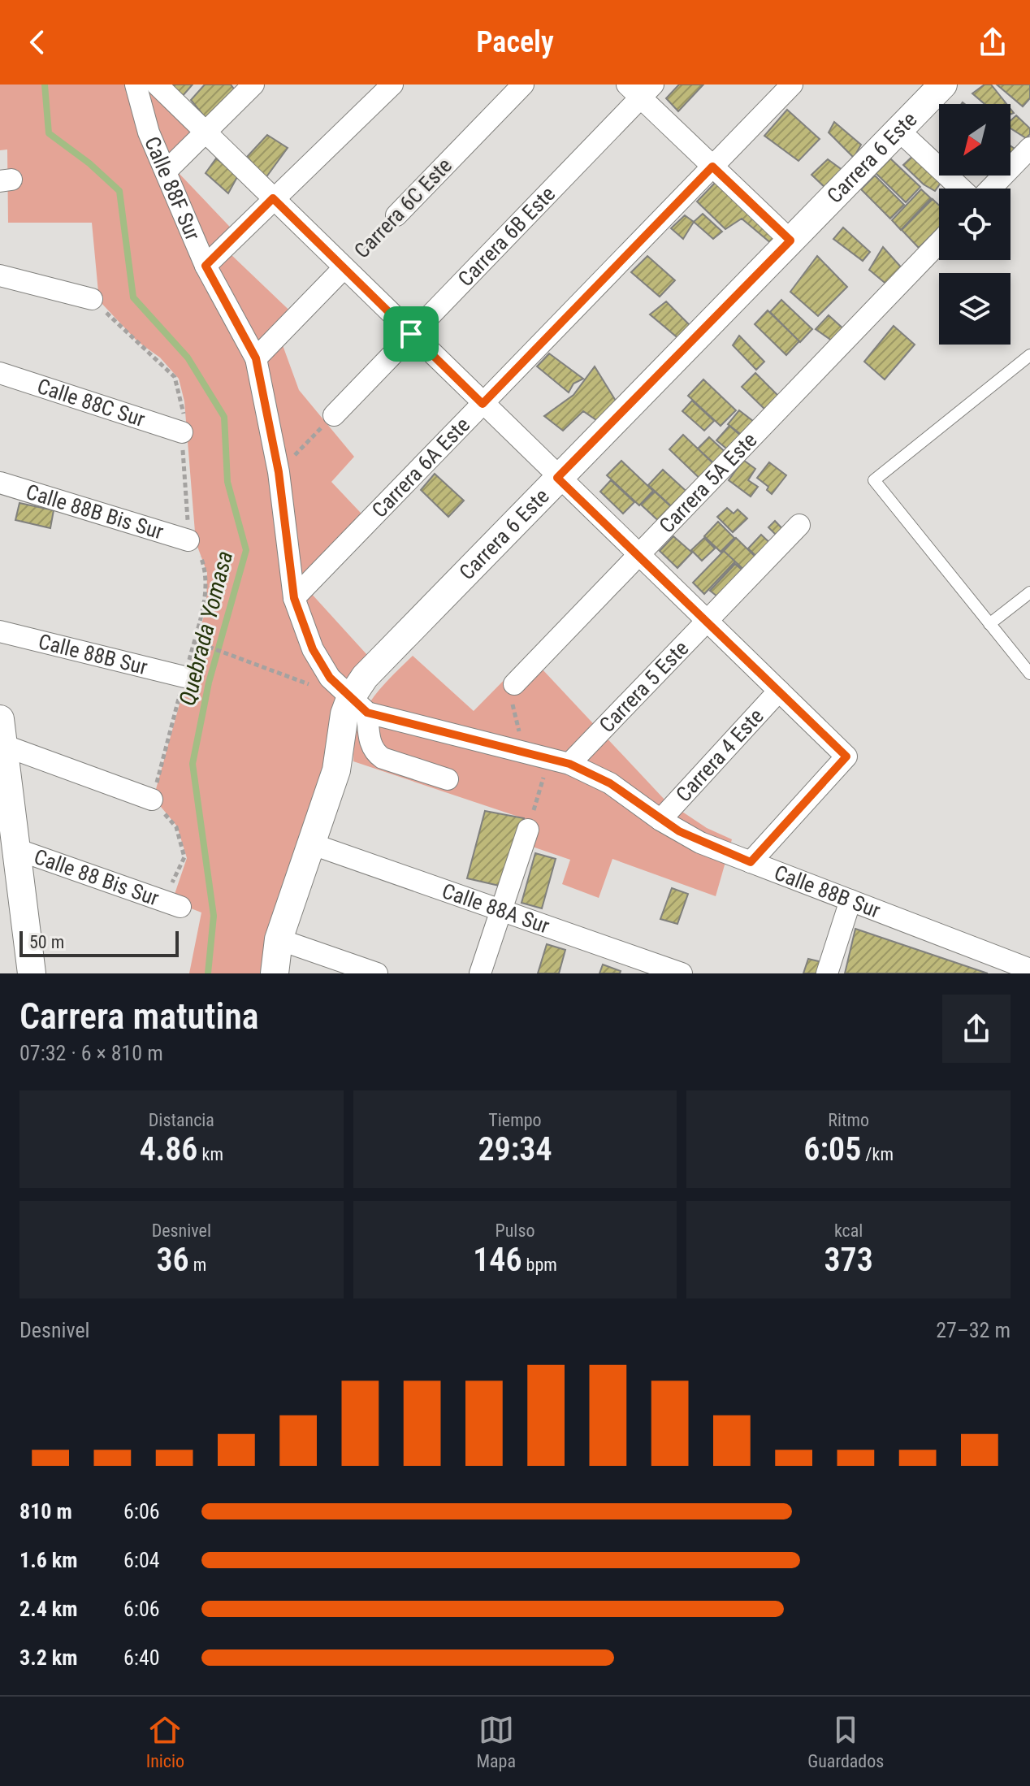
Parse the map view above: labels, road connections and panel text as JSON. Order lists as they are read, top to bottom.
{
  "streets": {
    "street": [
      "Carrera 6 Este",
      "Calle 88F Sur",
      "Carrera 6C Este",
      "Carrera 6B Este",
      "Calle 88C Sur",
      "Carrera 6A Este",
      "Carrera 5A Este",
      "Calle 88B Bis Sur",
      "Calle 88B Sur",
      "Carrera 5 Este",
      "Carrera 4 Este",
      "Calle 88 Bis Sur",
      "Calle 88A Sur"
    ]
  },
  "crossings": [
    ["Carrera 6 Este", "Calle 88B Sur"],
    ["Carrera 6 Este", "Calle 88A Sur"],
    ["Calle 88F Sur", "Carrera 6C Este"],
    ["Calle 88B Sur", "Carrera 5 Este"],
    ["Calle 88B Sur", "Carrera 4 Este"]
  ],
  "water": ["Quebrada Yomasa"],
  "scale_bar": "50 m",
  "north": "bottom left",
  "page": {
    "header": "Pacely",
    "scale": "50 m",
    "heading": ["Carrera matutina", "07:32 · 6 × 810 m"],
    "stats": [
      ["Distancia", "4.86 km"],
      ["Tiempo", "29:34"],
      ["Ritmo", "6:05 /km"],
      ["Desnivel", "36 m"],
      ["Pulso", "146 bpm"],
      ["kcal", "373"]
    ],
    "chart": ["Desnivel", "27–32 m"],
    "list": [
      {
        "name": "810 m",
        "note": "6:06"
      },
      {
        "name": "1.6 km",
        "note": "6:04"
      },
      {
        "name": "2.4 km",
        "note": "6:06"
      },
      {
        "name": "3.2 km",
        "note": "6:40"
      }
    ],
    "tabs": ["Inicio", "Mapa", "Guardados"]
  }
}
